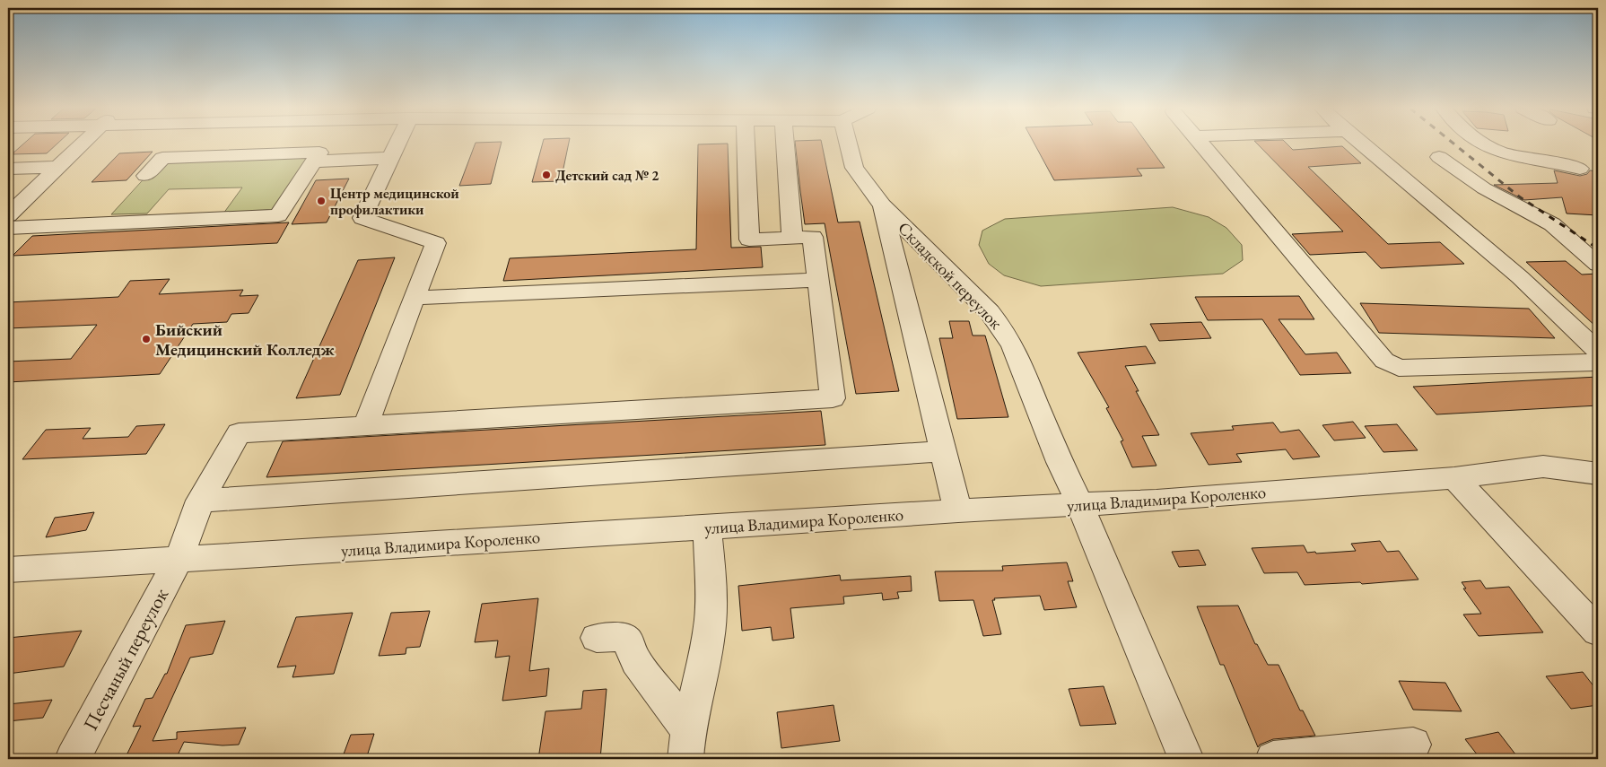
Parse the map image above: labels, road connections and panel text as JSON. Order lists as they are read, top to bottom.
{
  "streets": {
    "street": ["Складской переулок", "улица Владимира Короленко", "Песчаный переулок"]
  },
  "crossings": [
    ["Складской переулок", "улица Владимира Короленко"],
    ["улица Владимира Короленко", "Песчаный переулок"]
  ],
  "places": ["Детский сад № 2", "Центр медицинской профилактики", "Бийский Медицинский Колледж"]
}
